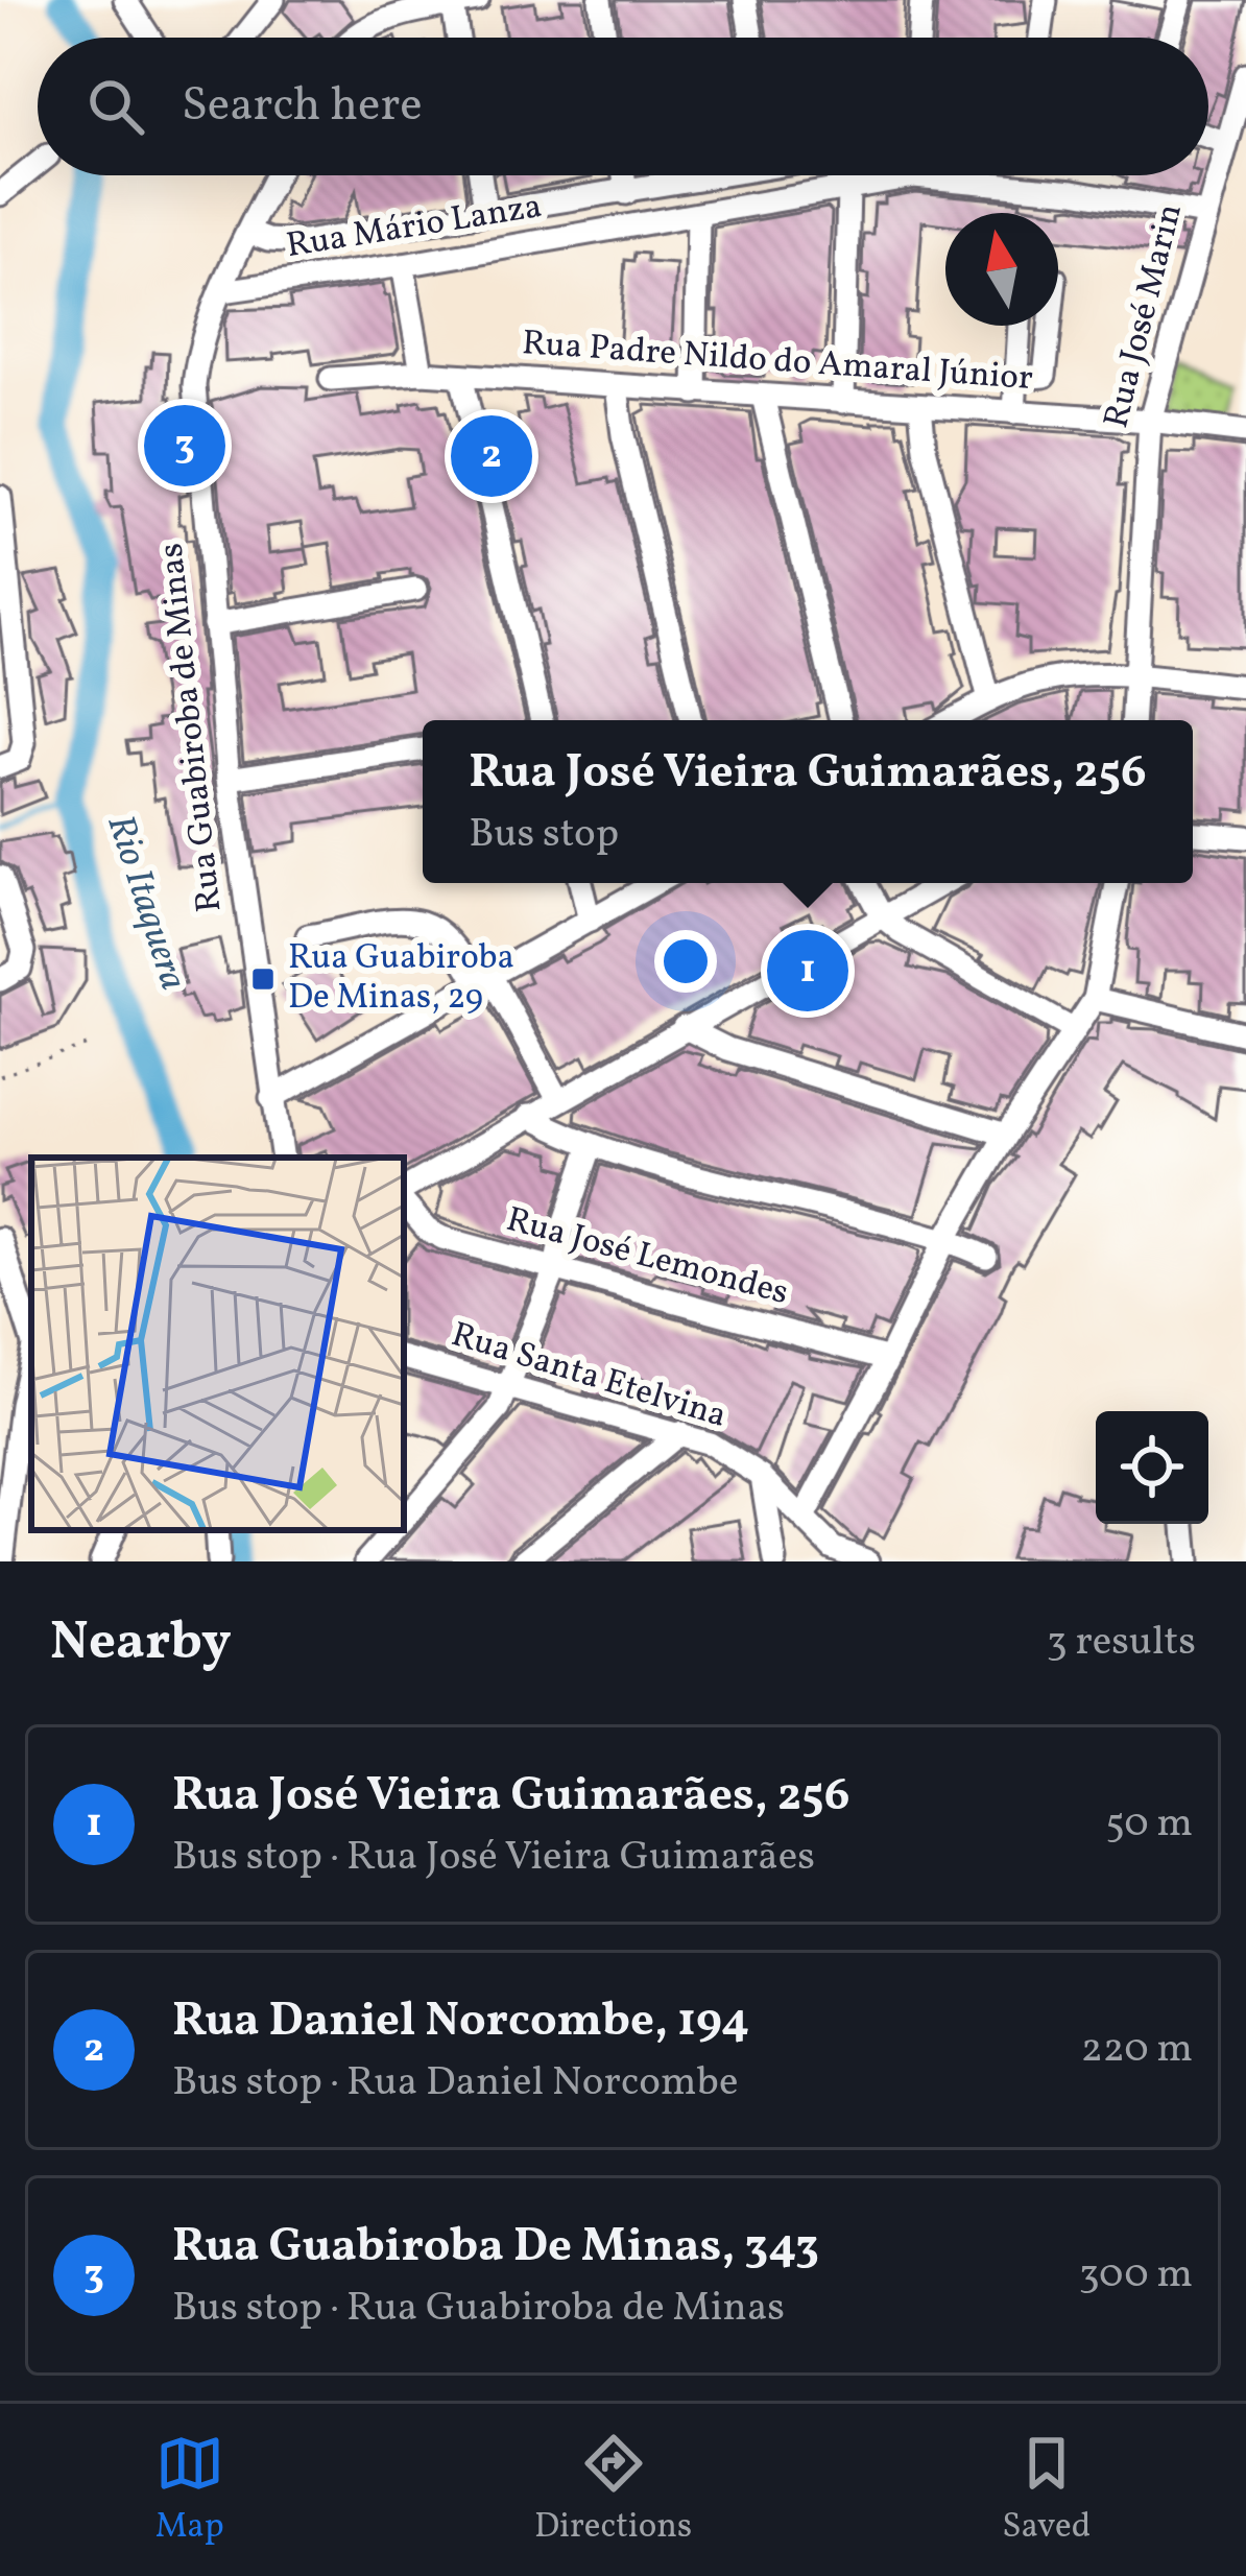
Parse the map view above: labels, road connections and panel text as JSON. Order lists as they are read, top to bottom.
{
  "streets": {
    "street": [
      "Rua Mário Lanza",
      "Rua José Marin",
      "Rua Padre Nildo do Amaral Júnior",
      "Rua Guabiroba de Minas",
      "Rua José Lemondes",
      "Rua Santa Etelvina"
    ]
  },
  "crossings": [
    ["Rua Mário Lanza", "Rua José Marin"],
    ["Rua Mário Lanza", "Rua Guabiroba de Minas"],
    ["Rua José Marin", "Rua Padre Nildo do Amaral Júnior"]
  ],
  "water": ["Rio Itaquera"],
  "places": {
    "transit": ["Rua Guabiroba De Minas, 29"]
  },
  "north": "top",
  "page": {
    "search": "Search here",
    "pins": ["3", "2", "1"],
    "popup": ["Rua José Vieira Guimarães, 256", "Bus stop"],
    "heading": ["Nearby", "3 results"],
    "list": [
      {
        "mark": "1",
        "name": "Rua José Vieira Guimarães, 256",
        "note": "Bus stop · Rua José Vieira Guimarães",
        "value": "50 m"
      },
      {
        "mark": "2",
        "name": "Rua Daniel Norcombe, 194",
        "note": "Bus stop · Rua Daniel Norcombe",
        "value": "220 m"
      },
      {
        "mark": "3",
        "name": "Rua Guabiroba De Minas, 343",
        "note": "Bus stop · Rua Guabiroba de Minas",
        "value": "300 m"
      }
    ],
    "nav": ["Map", "Directions", "Saved"]
  }
}
